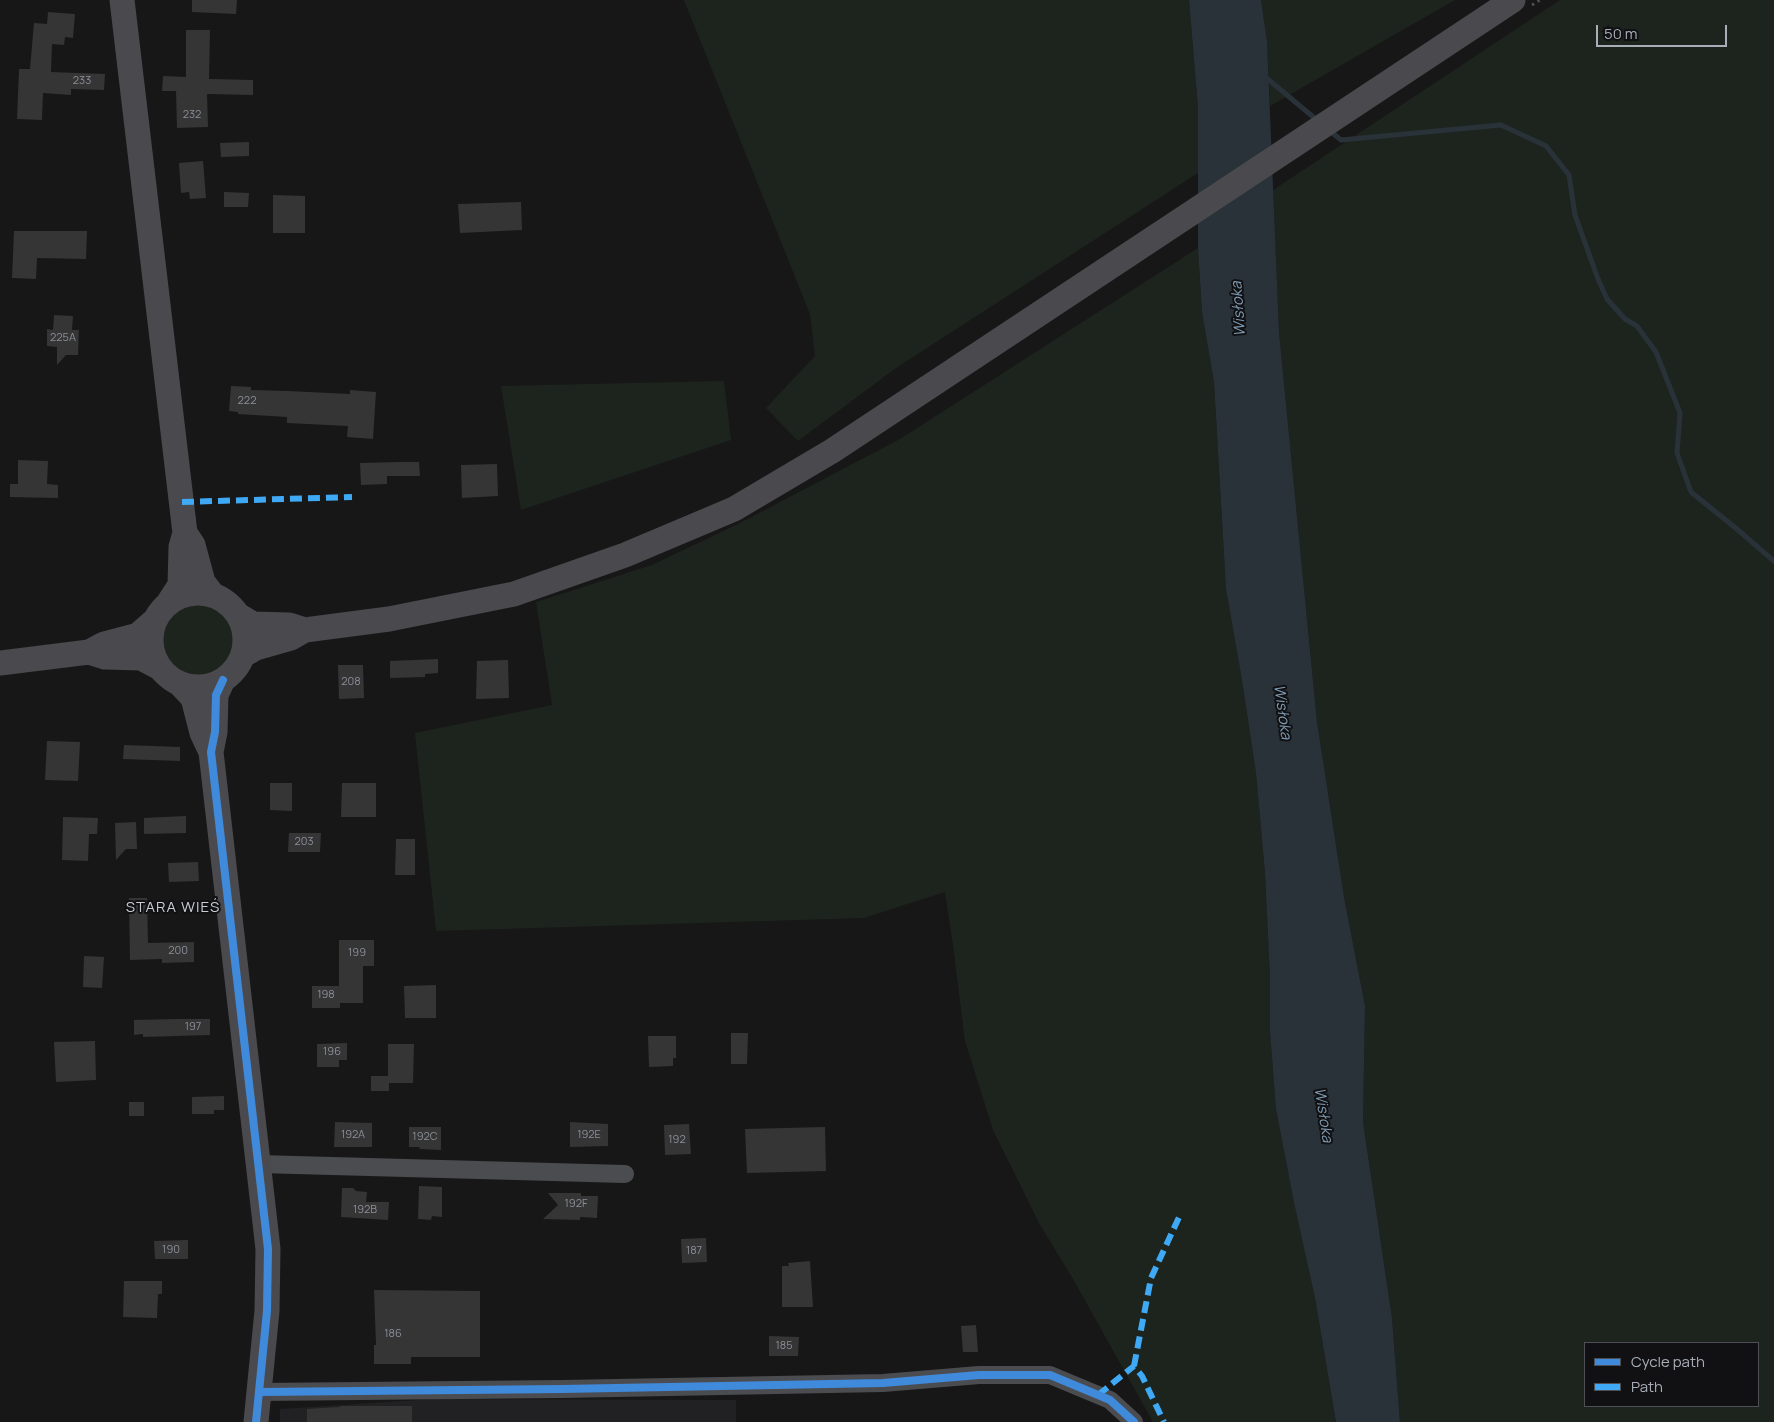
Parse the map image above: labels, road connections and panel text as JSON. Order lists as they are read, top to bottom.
{
  "districts": ["STARA WIEŚ"],
  "water": ["Wisłoka"],
  "house_numbers": [
    "233",
    "232",
    "225A",
    "222",
    "208",
    "203",
    "200",
    "199",
    "198",
    "197",
    "196",
    "192A",
    "192E",
    "192C",
    "192",
    "192F",
    "192B",
    "190",
    "187",
    "186",
    "185"
  ],
  "legend": ["Cycle path", "Path"],
  "scale_bar": "50 m"
}
